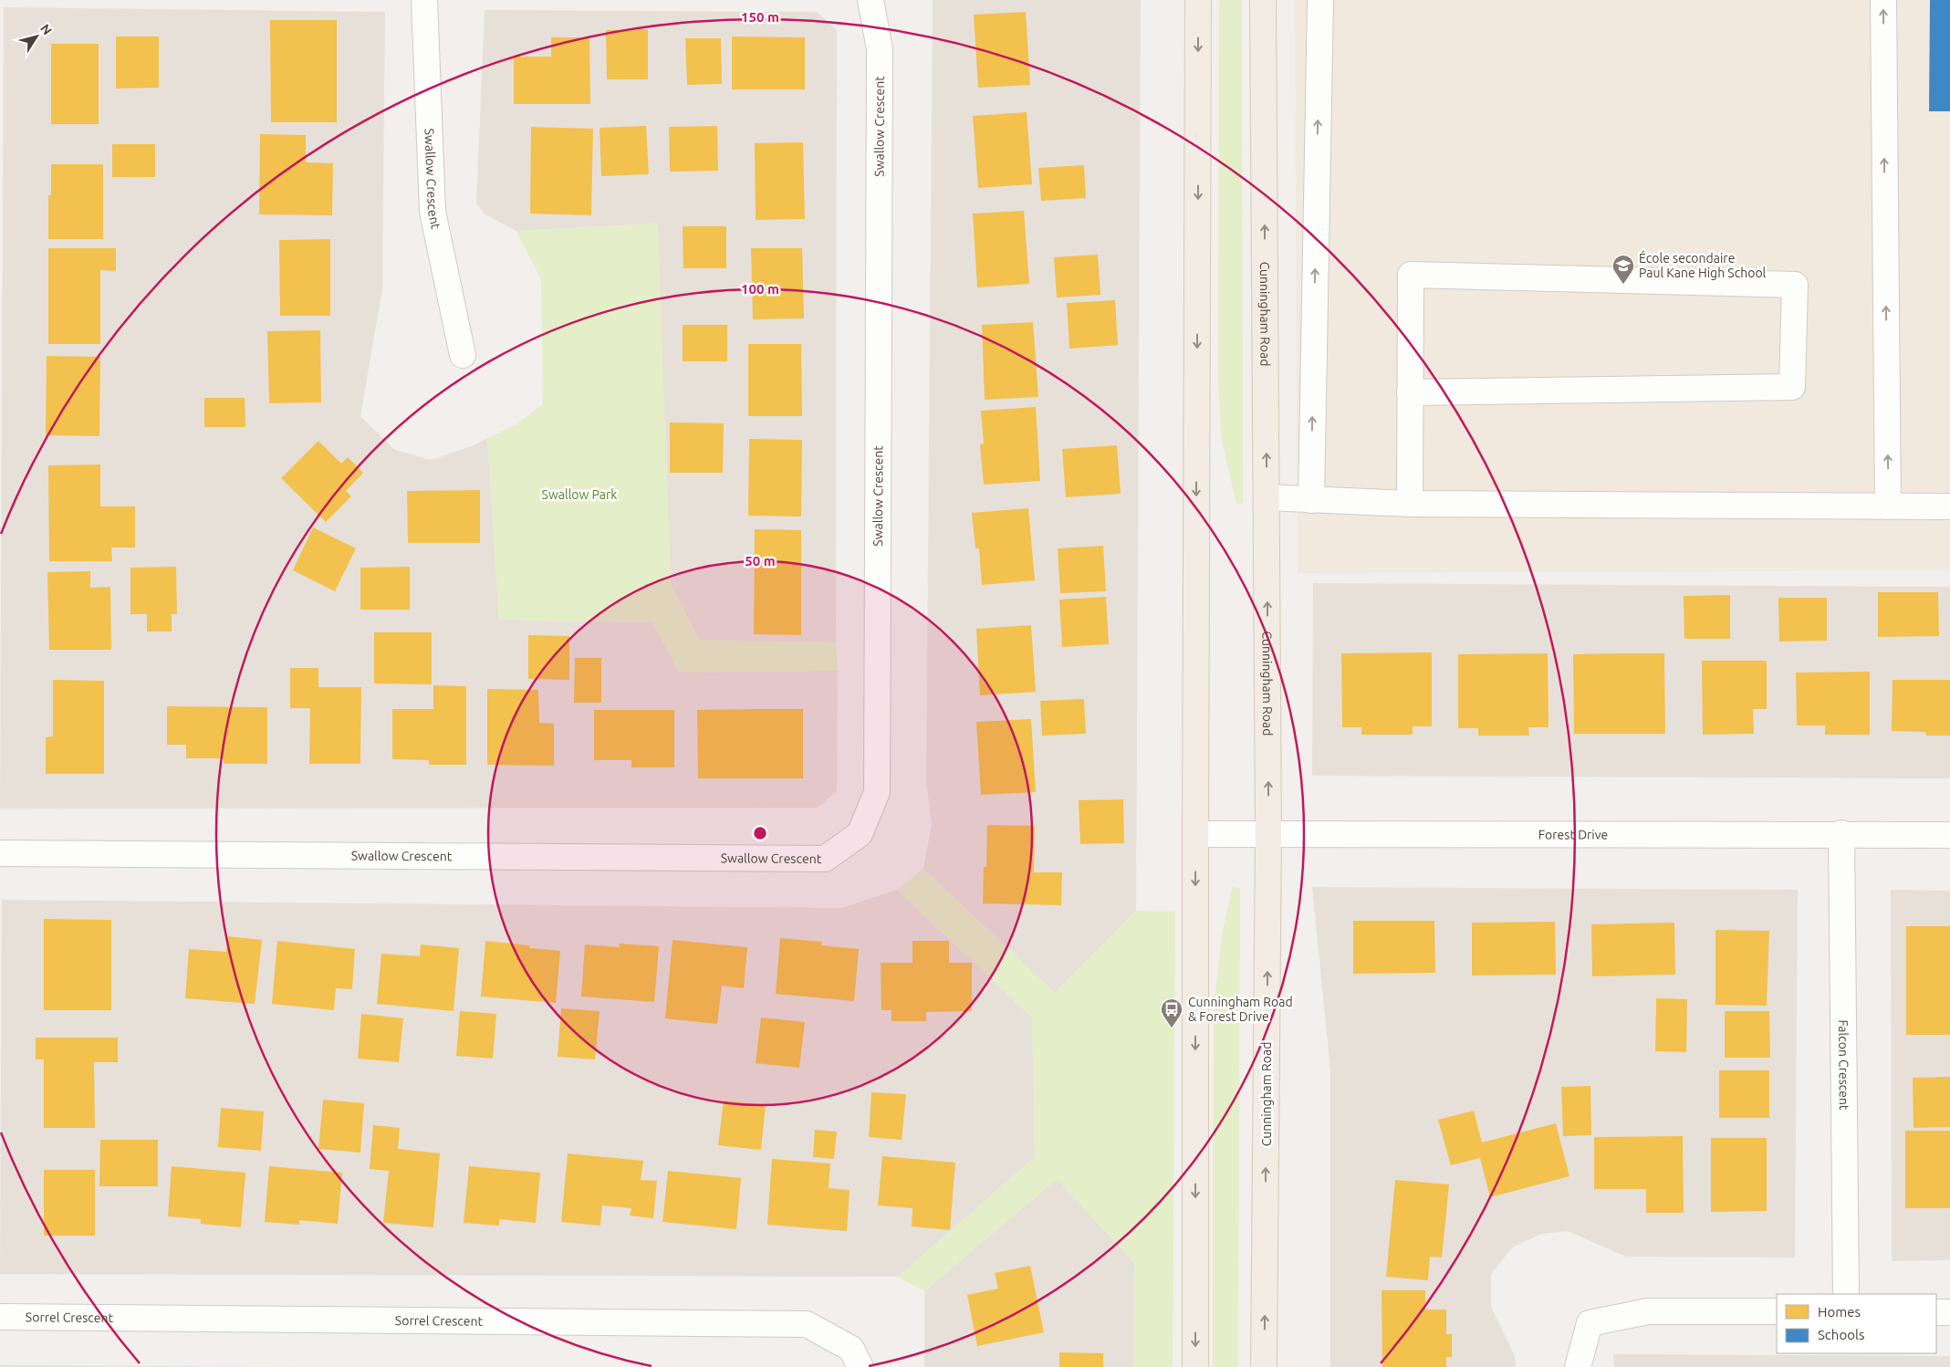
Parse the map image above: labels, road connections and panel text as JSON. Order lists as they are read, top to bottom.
{
  "streets": {
    "main road": ["Cunningham Road"],
    "street": [
      "Swallow Crescent",
      "Forest Drive",
      "Falcon Crescent",
      "Sorrel Crescent"
    ]
  },
  "crossings": [
    ["Cunningham Road", "Forest Drive"],
    ["Forest Drive", "Falcon Crescent"]
  ],
  "parks": ["Swallow Park"],
  "places": {
    "school or university": ["École secondaire Paul Kane High School"],
    "bus stop": ["Cunningham Road & Forest Drive"]
  },
  "legend": ["Homes", "Schools"],
  "north": "top right",
  "rings": ["150 m", "100 m", "50 m"]
}
